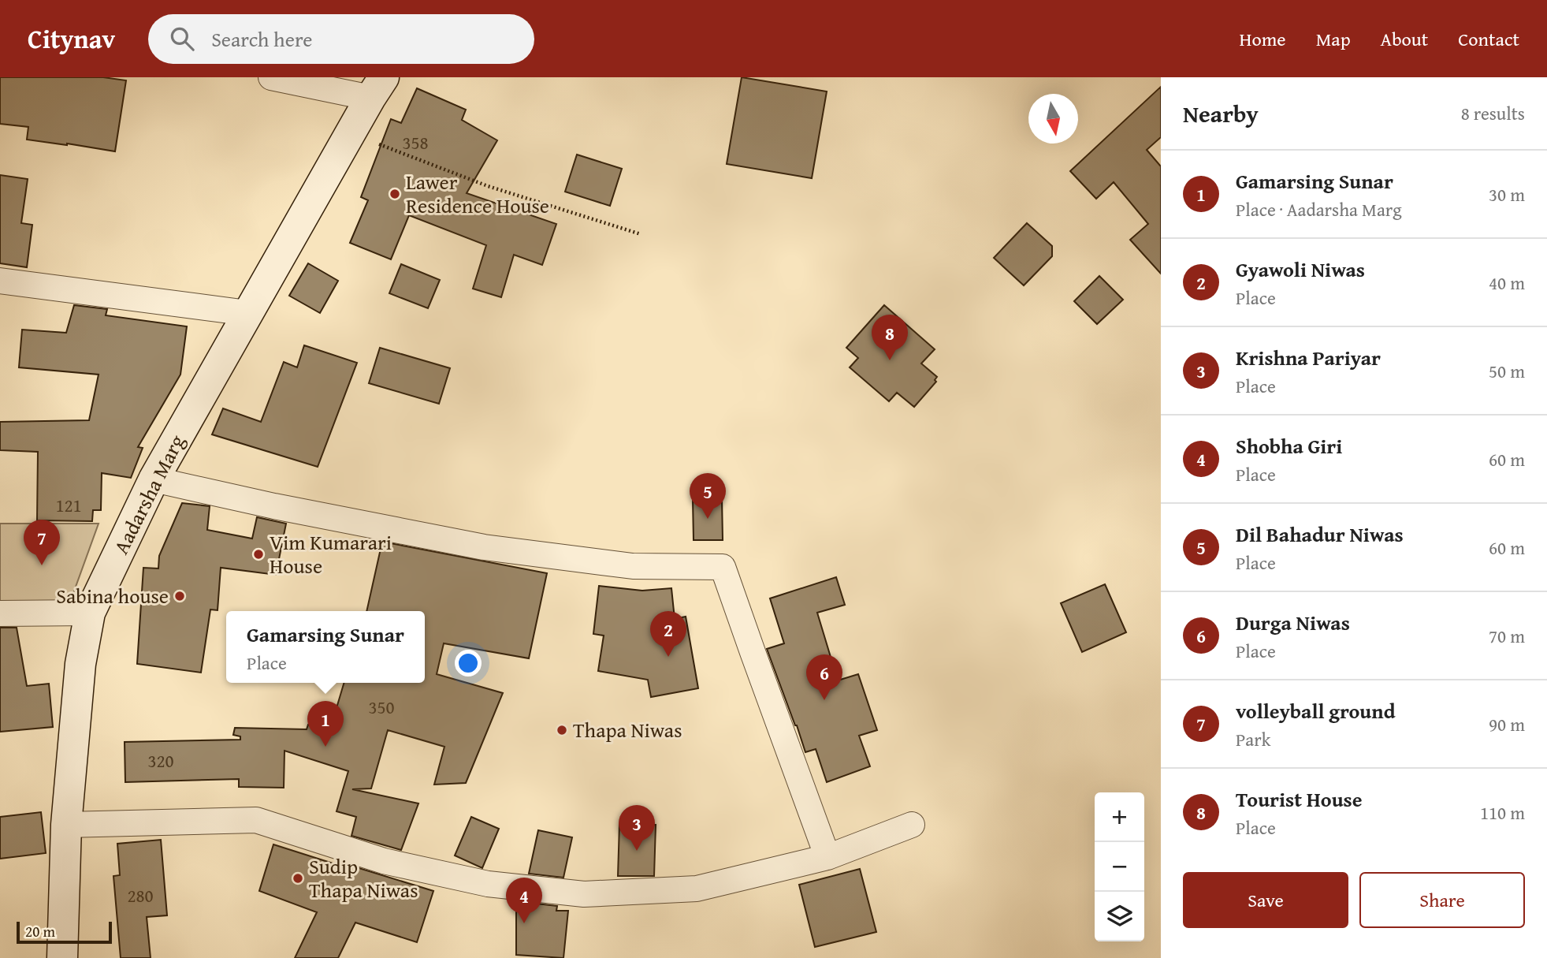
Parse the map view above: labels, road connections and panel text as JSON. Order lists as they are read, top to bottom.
{
  "streets": {
    "main road": ["Aadarsha Marg"]
  },
  "places": [
    "Lawer Residence House",
    "Vim Kumarari House",
    "Sabina house",
    "Thapa Niwas",
    "Sudip Thapa Niwas"
  ],
  "house_numbers": [
    "358",
    "121",
    "350",
    "320",
    "280"
  ],
  "scale_bar": "20 m",
  "north": "bottom",
  "page": {
    "header": "Citynav",
    "search": "Search here",
    "nav": [
      "Home",
      "Map",
      "About",
      "Contact"
    ],
    "heading": ["Nearby", "8 results"],
    "list": [
      {
        "mark": "1",
        "name": "Gamarsing Sunar",
        "note": "Place · Aadarsha Marg",
        "value": "30 m"
      },
      {
        "mark": "2",
        "name": "Gyawoli Niwas",
        "note": "Place",
        "value": "40 m"
      },
      {
        "mark": "3",
        "name": "Krishna Pariyar",
        "note": "Place",
        "value": "50 m"
      },
      {
        "mark": "4",
        "name": "Shobha Giri",
        "note": "Place",
        "value": "60 m"
      },
      {
        "mark": "5",
        "name": "Dil Bahadur Niwas",
        "note": "Place",
        "value": "60 m"
      },
      {
        "mark": "6",
        "name": "Durga Niwas",
        "note": "Place",
        "value": "70 m"
      },
      {
        "mark": "7",
        "name": "volleyball ground",
        "note": "Park",
        "value": "90 m"
      },
      {
        "mark": "8",
        "name": "Tourist House",
        "note": "Place",
        "value": "110 m"
      }
    ],
    "pins": [
      "8",
      "5",
      "7",
      "2",
      "6",
      "1",
      "3",
      "4"
    ],
    "popup": ["Gamarsing Sunar", "Place"],
    "map_buttons": ["+", "−"],
    "buttons": ["Save", "Share"],
    "scale": "20 m"
  }
}
